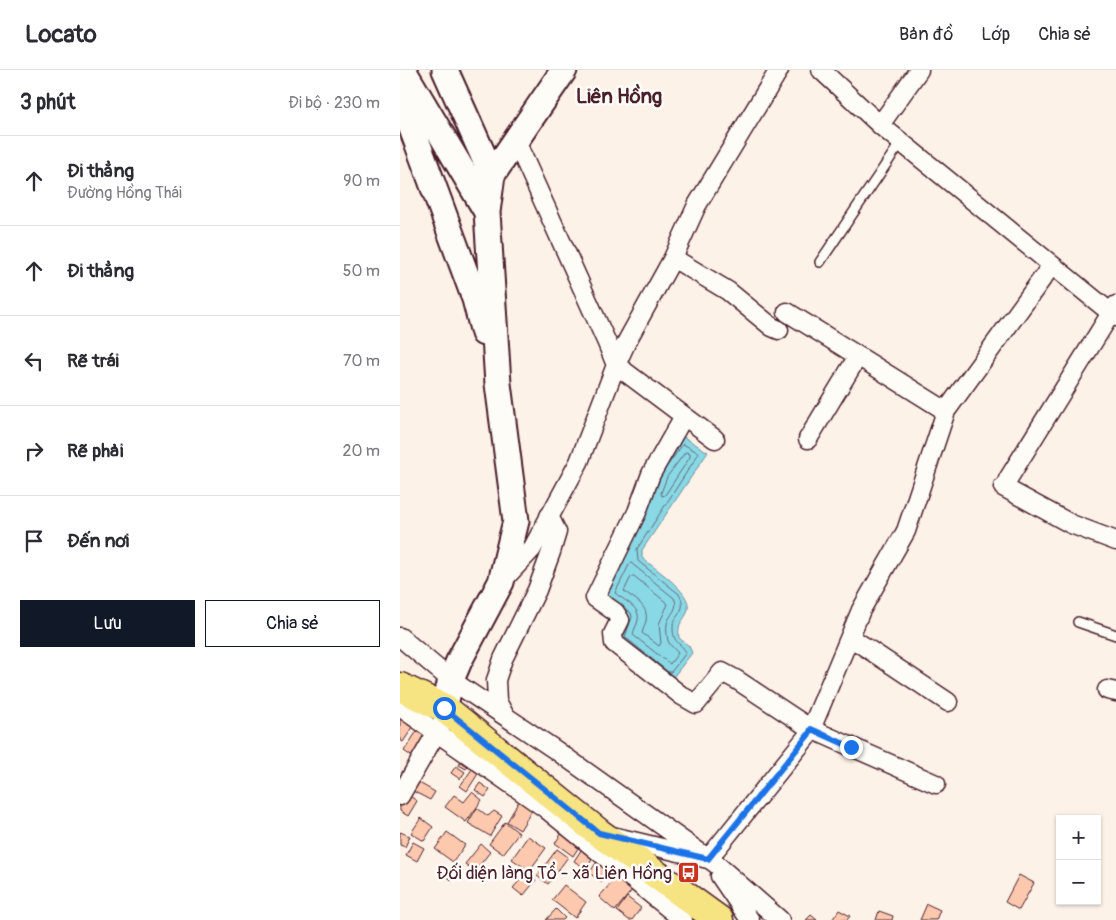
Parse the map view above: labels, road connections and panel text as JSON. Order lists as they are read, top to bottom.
{
  "districts": ["Liên Hồng"],
  "places": {
    "bus stop": ["Đối diện làng Tổ - xã Liên Hồng"]
  },
  "page": {
    "header": "Locato",
    "nav": ["Bản đồ", "Lớp", "Chia sẻ"],
    "heading": ["3 phút", "Đi bộ · 230 m"],
    "list": [
      ["Đi thẳng", "Đường Hồng Thái", "90 m"],
      ["Đi thẳng", "50 m"],
      ["Rẽ trái", "70 m"],
      ["Rẽ phải", "20 m"],
      "Đến nơi"
    ],
    "buttons": ["Lưu", "Chia sẻ"],
    "map_buttons": ["+", "−"]
  }
}
